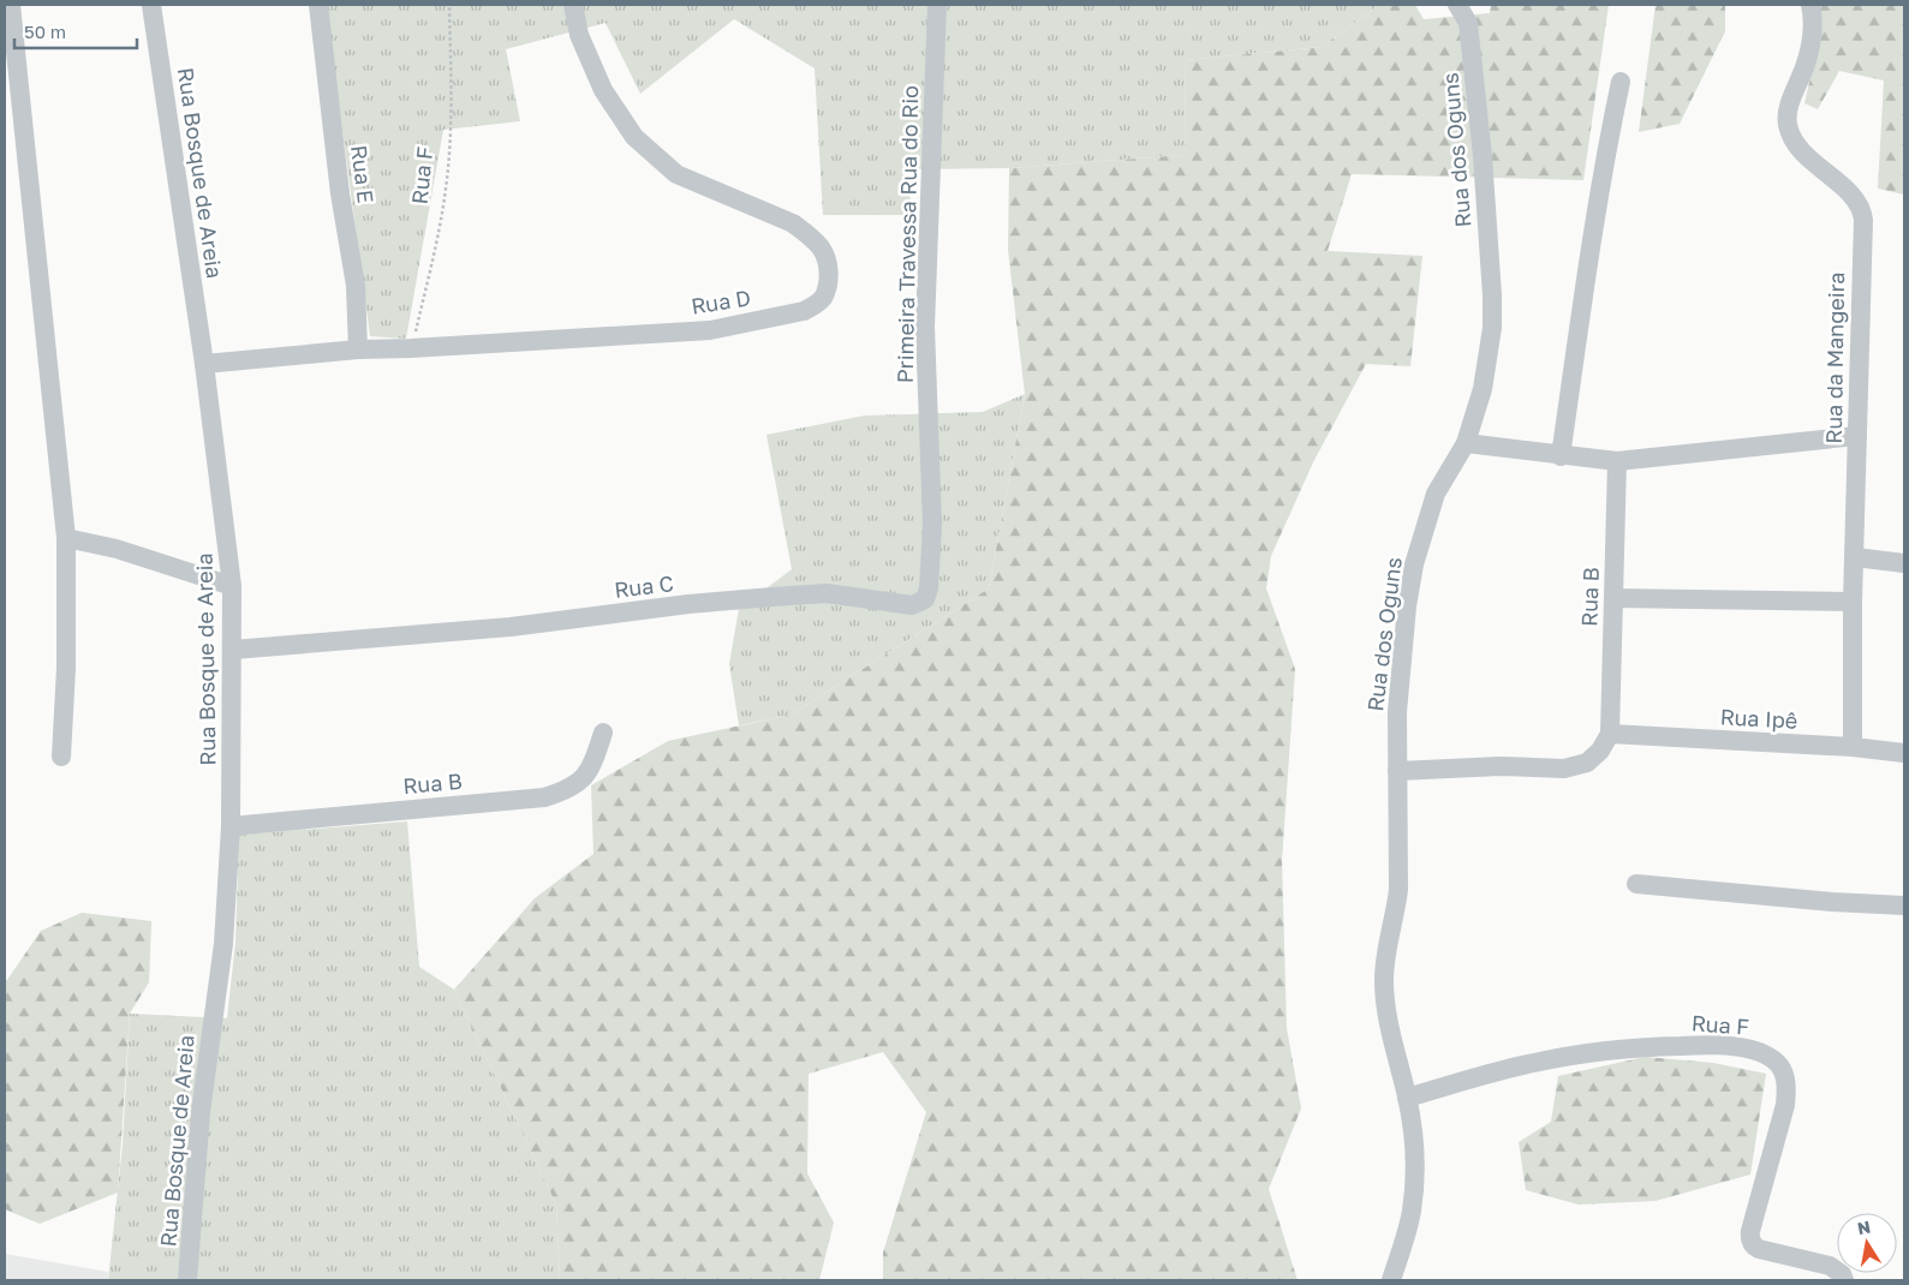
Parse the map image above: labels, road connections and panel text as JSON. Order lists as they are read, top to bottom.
{
  "streets": {
    "street": [
      "Rua dos Oguns",
      "Rua Bosque de Areia",
      "Rua E",
      "Rua F",
      "Primeira Travessa Rua do Rio",
      "Rua D",
      "Rua da Mangeira",
      "Rua C",
      "Rua B",
      "Rua Ipê"
    ]
  },
  "crossings": [
    ["Rua dos Oguns", "Rua F"],
    ["Rua Bosque de Areia", "Rua D"],
    ["Rua Bosque de Areia", "Rua C"],
    ["Rua Bosque de Areia", "Rua B"],
    ["Rua E", "Rua D"],
    ["Rua F", "Rua D"],
    ["Primeira Travessa Rua do Rio", "Rua C"],
    ["Rua da Mangeira", "Rua Ipê"],
    ["Rua B", "Rua Ipê"]
  ],
  "scale_bar": "50 m",
  "north": "top"
}
